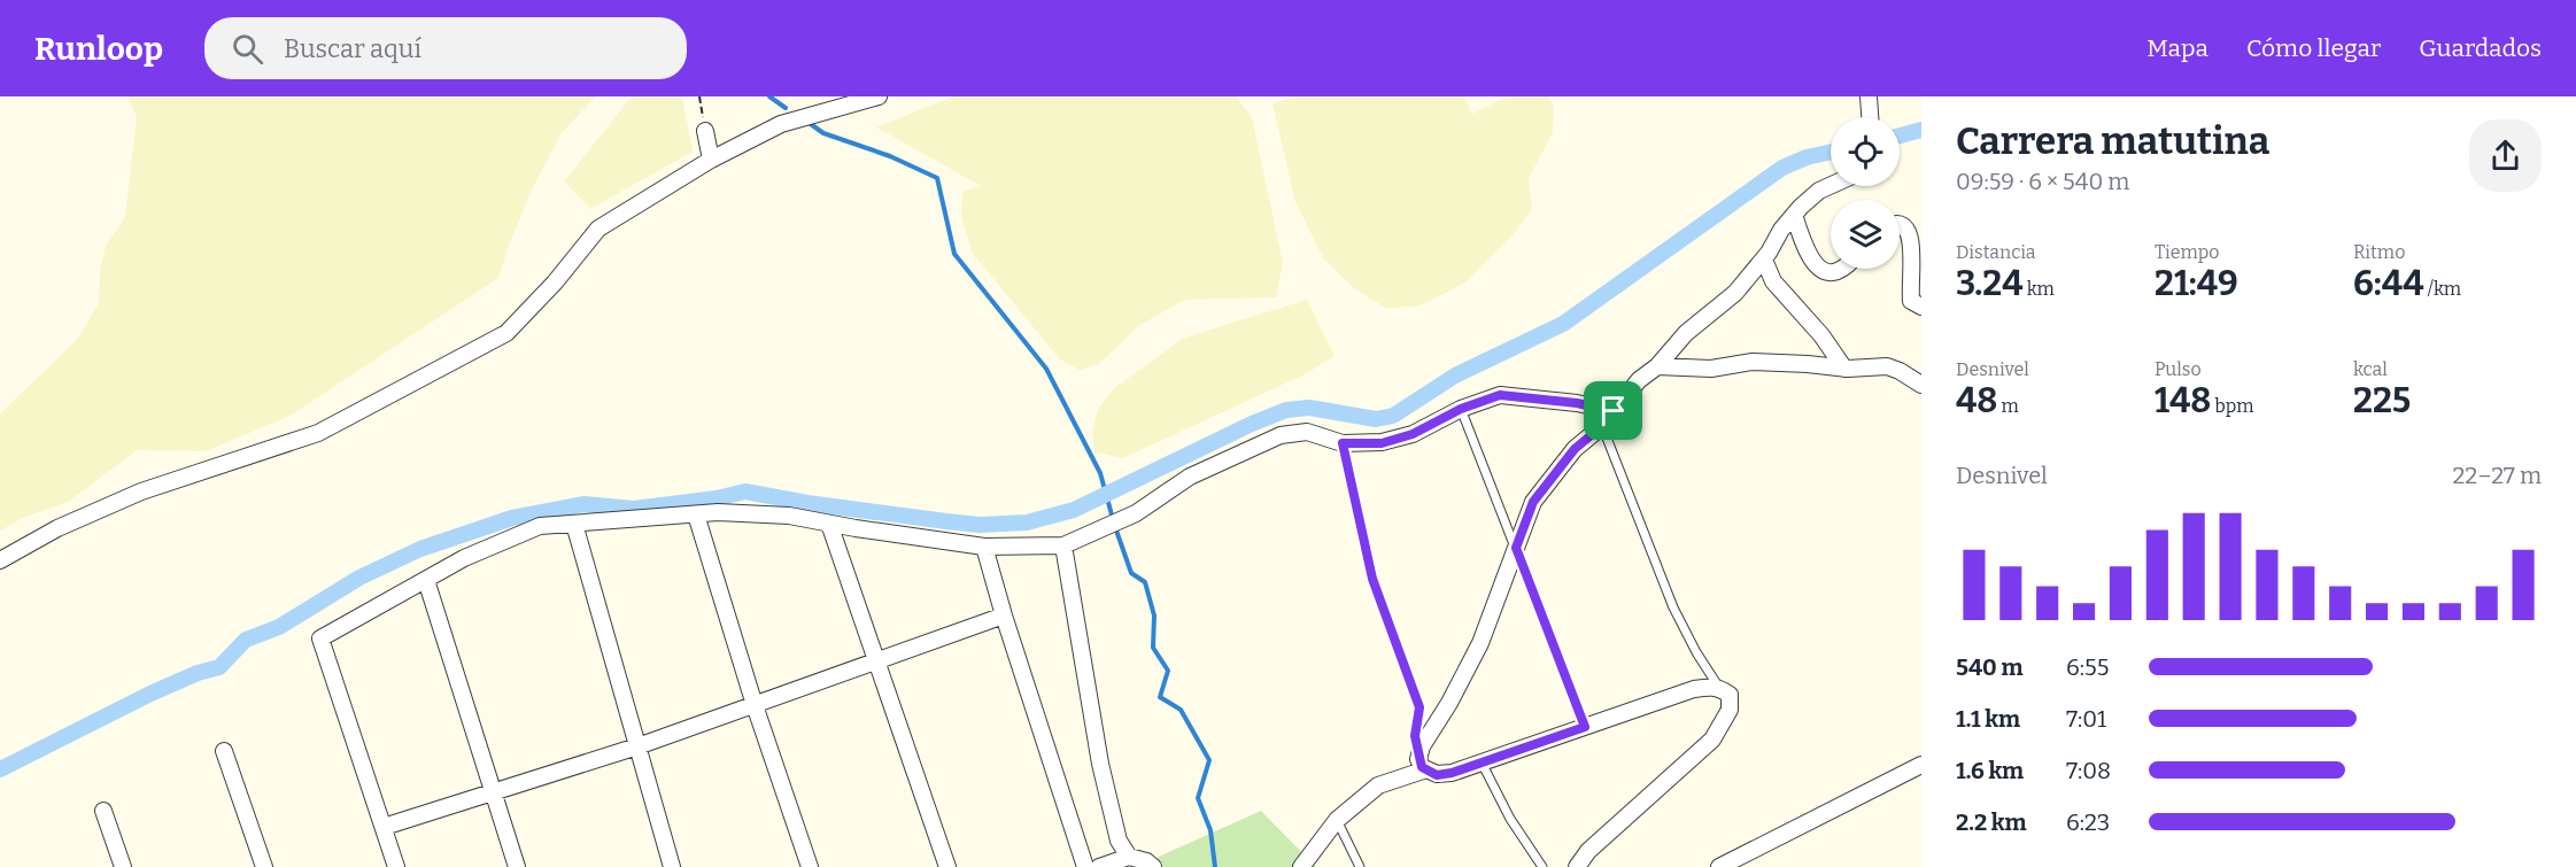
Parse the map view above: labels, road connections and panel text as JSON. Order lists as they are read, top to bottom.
{
  "page": {
    "header": "Runloop",
    "search": "Buscar aquí",
    "nav": ["Mapa", "Cómo llegar", "Guardados"],
    "heading": ["Carrera matutina", "09:59 · 6 × 540 m"],
    "stats": [
      ["Distancia", "3.24 km"],
      ["Tiempo", "21:49"],
      ["Ritmo", "6:44 /km"],
      ["Desnivel", "48 m"],
      ["Pulso", "148 bpm"],
      ["kcal", "225"]
    ],
    "chart": ["Desnivel", "22–27 m"],
    "list": [
      {
        "name": "540 m",
        "note": "6:55"
      },
      {
        "name": "1.1 km",
        "note": "7:01"
      },
      {
        "name": "1.6 km",
        "note": "7:08"
      },
      {
        "name": "2.2 km",
        "note": "6:23"
      }
    ]
  }
}
